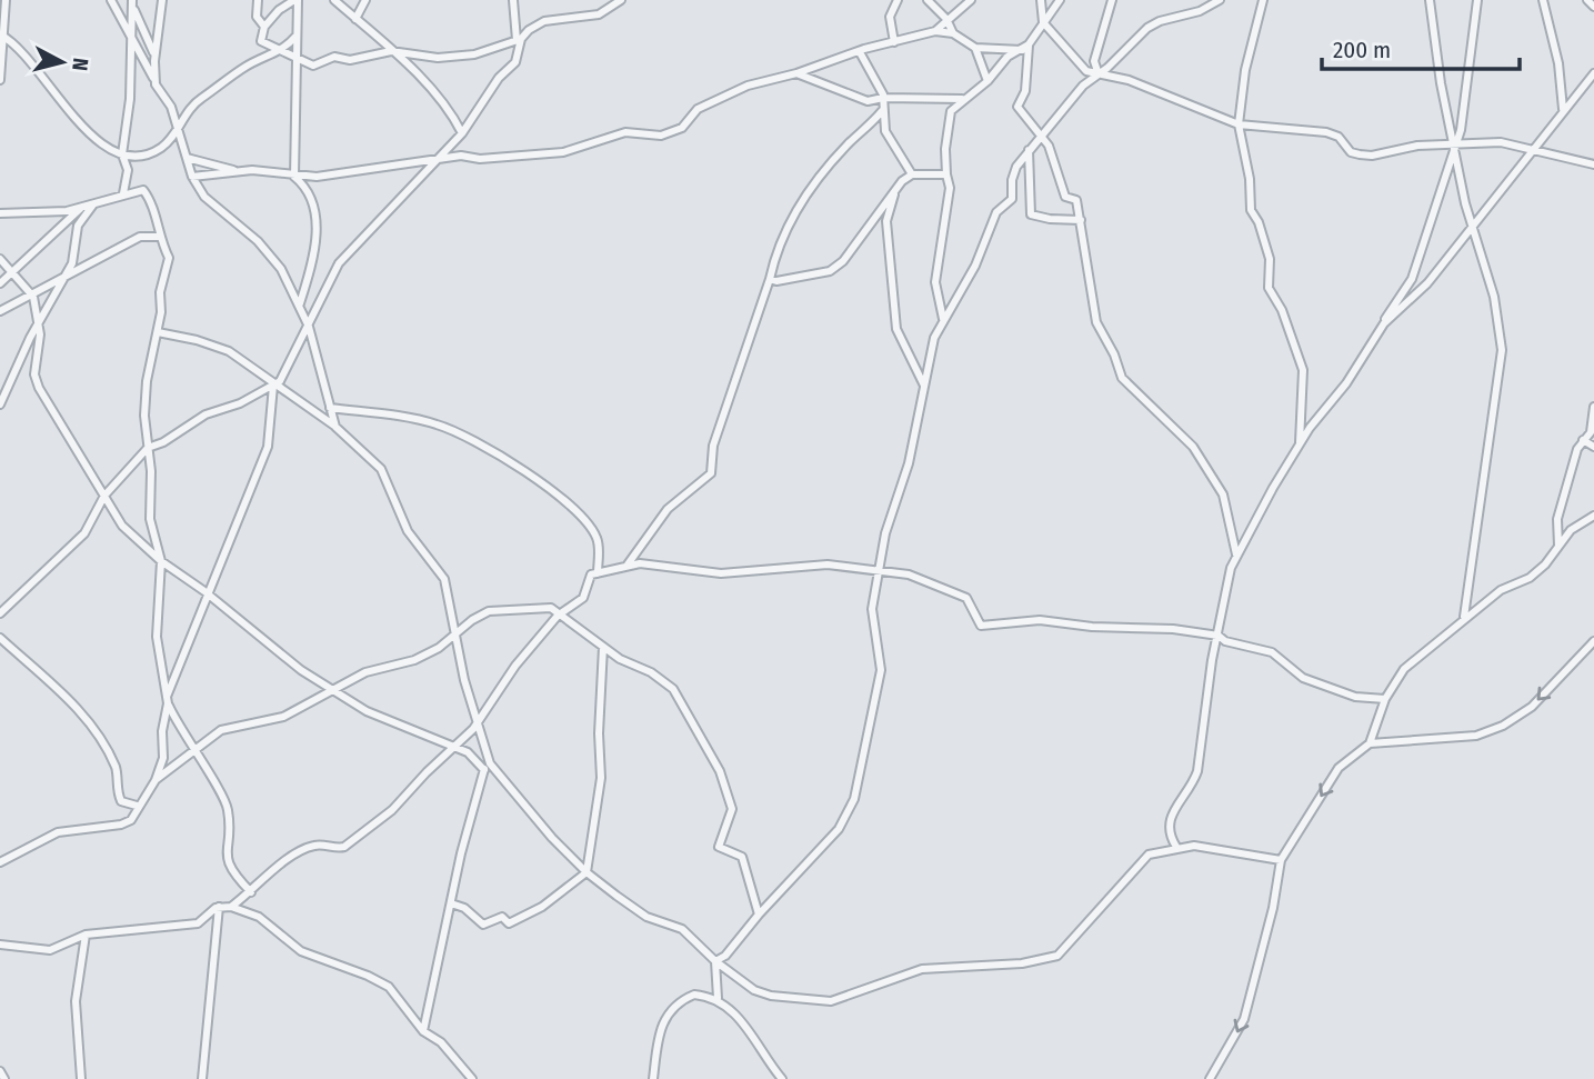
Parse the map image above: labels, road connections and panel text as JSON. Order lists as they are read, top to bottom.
{
  "scale_bar": "200 m",
  "north": "right"
}
